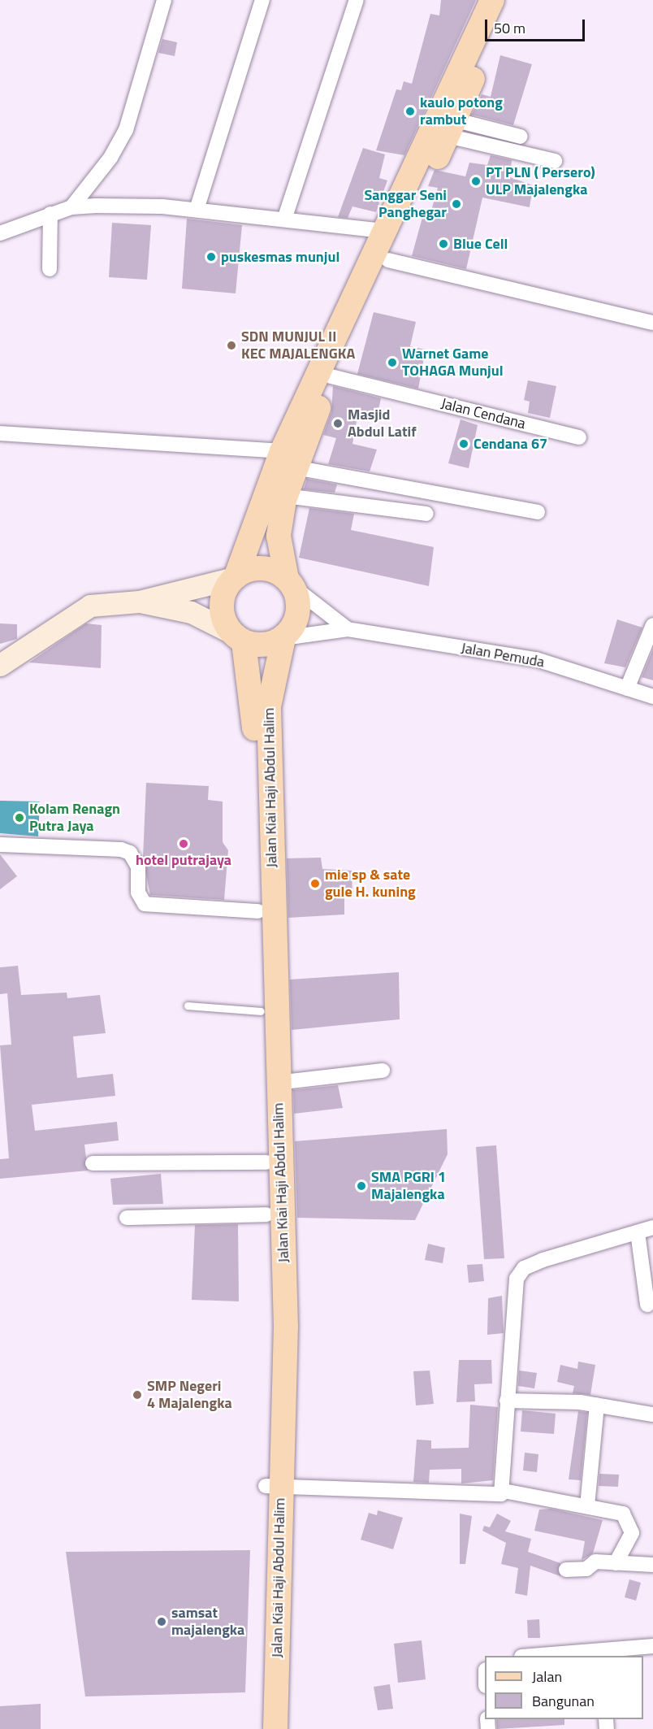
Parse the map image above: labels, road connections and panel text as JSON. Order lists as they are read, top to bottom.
{
  "streets": {
    "main road": ["Jalan Kiai Haji Abdul Halim"],
    "street": ["Jalan Cendana", "Jalan Pemuda"]
  },
  "places": [
    "kaulo potong rambut",
    "PT PLN ( Persero) ULP Majalengka",
    "Sanggar Seni Panghegar",
    "Blue Cell",
    "puskesmas munjul",
    "SDN MUNJUL II KEC MAJALENGKA",
    "Warnet Game TOHAGA Munjul",
    "Masjid Abdul Latif",
    "Cendana 67",
    "Kolam Renagn Putra Jaya",
    "hotel putrajaya",
    "mie sp & sate gule H. kuning",
    "SMA PGRI 1 Majalengka",
    "SMP Negeri 4 Majalengka",
    "samsat majalengka"
  ],
  "legend": ["Jalan", "Bangunan"],
  "scale_bar": "50 m"
}
